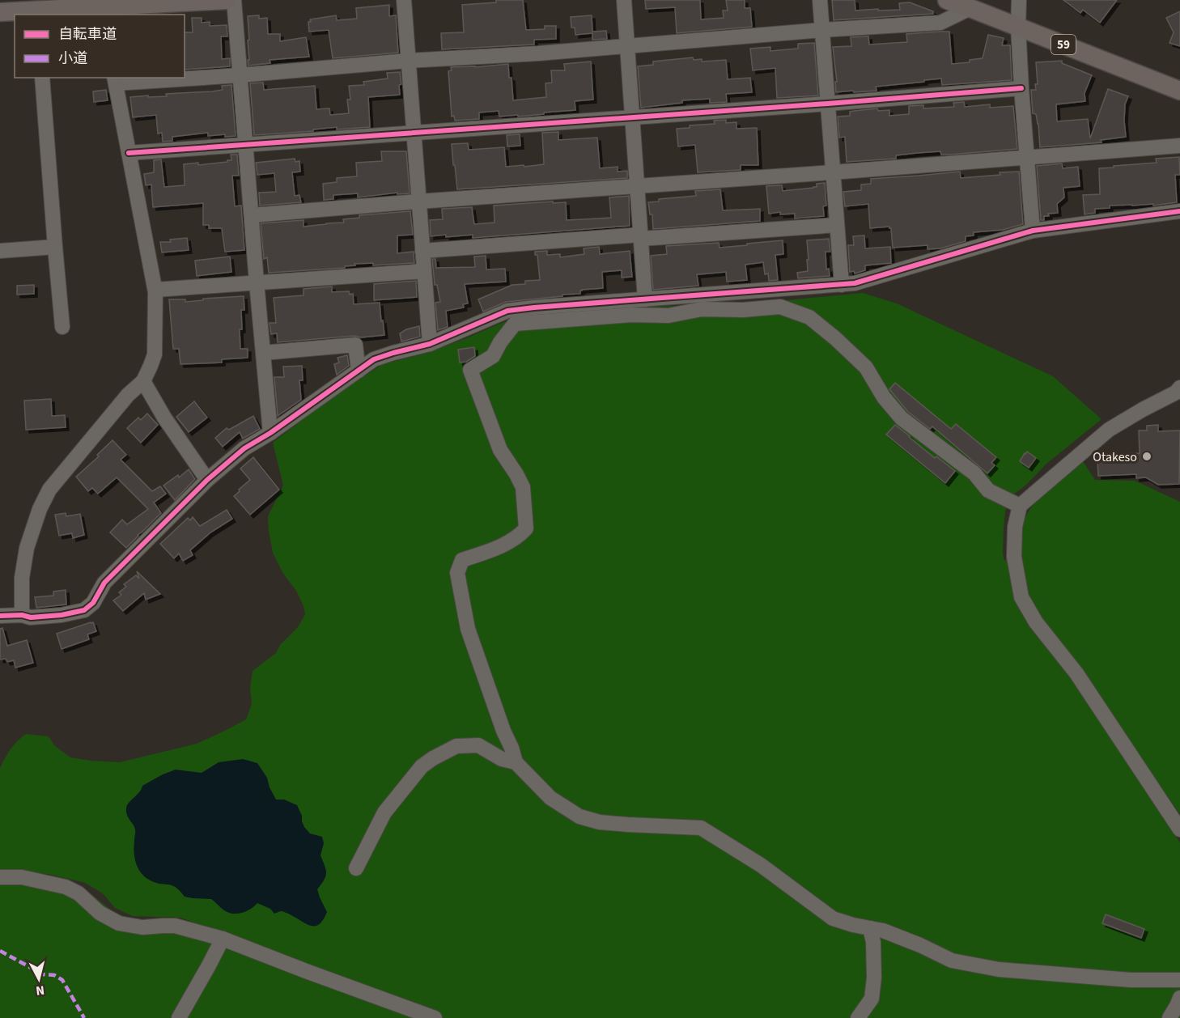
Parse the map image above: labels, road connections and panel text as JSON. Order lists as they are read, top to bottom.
{
  "streets": {
    "main road": ["59"]
  },
  "places": ["Otakeso"],
  "legend": ["自転車道", "小道"],
  "north": "bottom"
}
